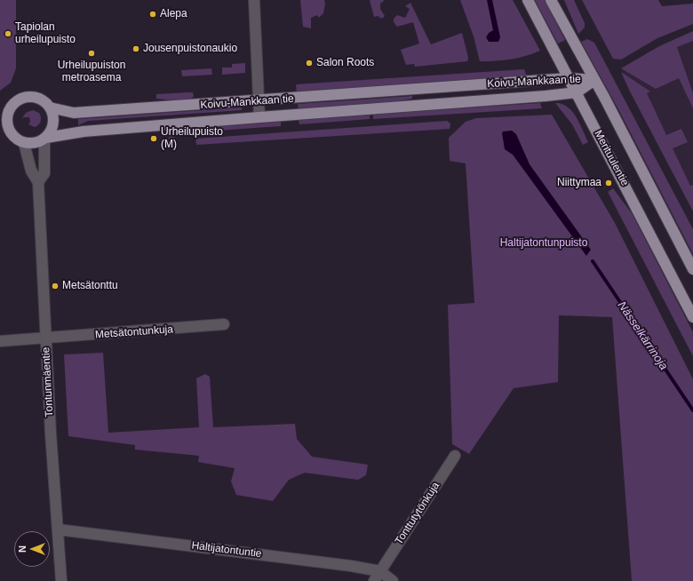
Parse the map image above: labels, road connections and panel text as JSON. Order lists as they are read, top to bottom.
{
  "streets": {
    "main road": ["Koivu-Mankkaan tie", "Merituulentie"],
    "street": [
      "Metsätontunkuja",
      "Tontunmäentie",
      "Tonttutytönkuja",
      "Haltijatontuntie"
    ]
  },
  "crossings": [
    ["Koivu-Mankkaan tie", "Merituulentie"],
    ["Koivu-Mankkaan tie", "Tontunmäentie"],
    ["Metsätontunkuja", "Tontunmäentie"],
    ["Tontunmäentie", "Haltijatontuntie"],
    ["Tonttutytönkuja", "Haltijatontuntie"]
  ],
  "water": ["Nässelkärrinoja"],
  "parks": ["Haltijatontunpuisto"],
  "places": [
    "Alepa",
    "Tapiolan urheilupuisto",
    "Jousenpuistonaukio",
    "Urheilupuiston metroasema",
    "Salon Roots",
    "Urheilupuisto (M)",
    "Niittymaa",
    "Metsätonttu"
  ],
  "north": "left"
}
